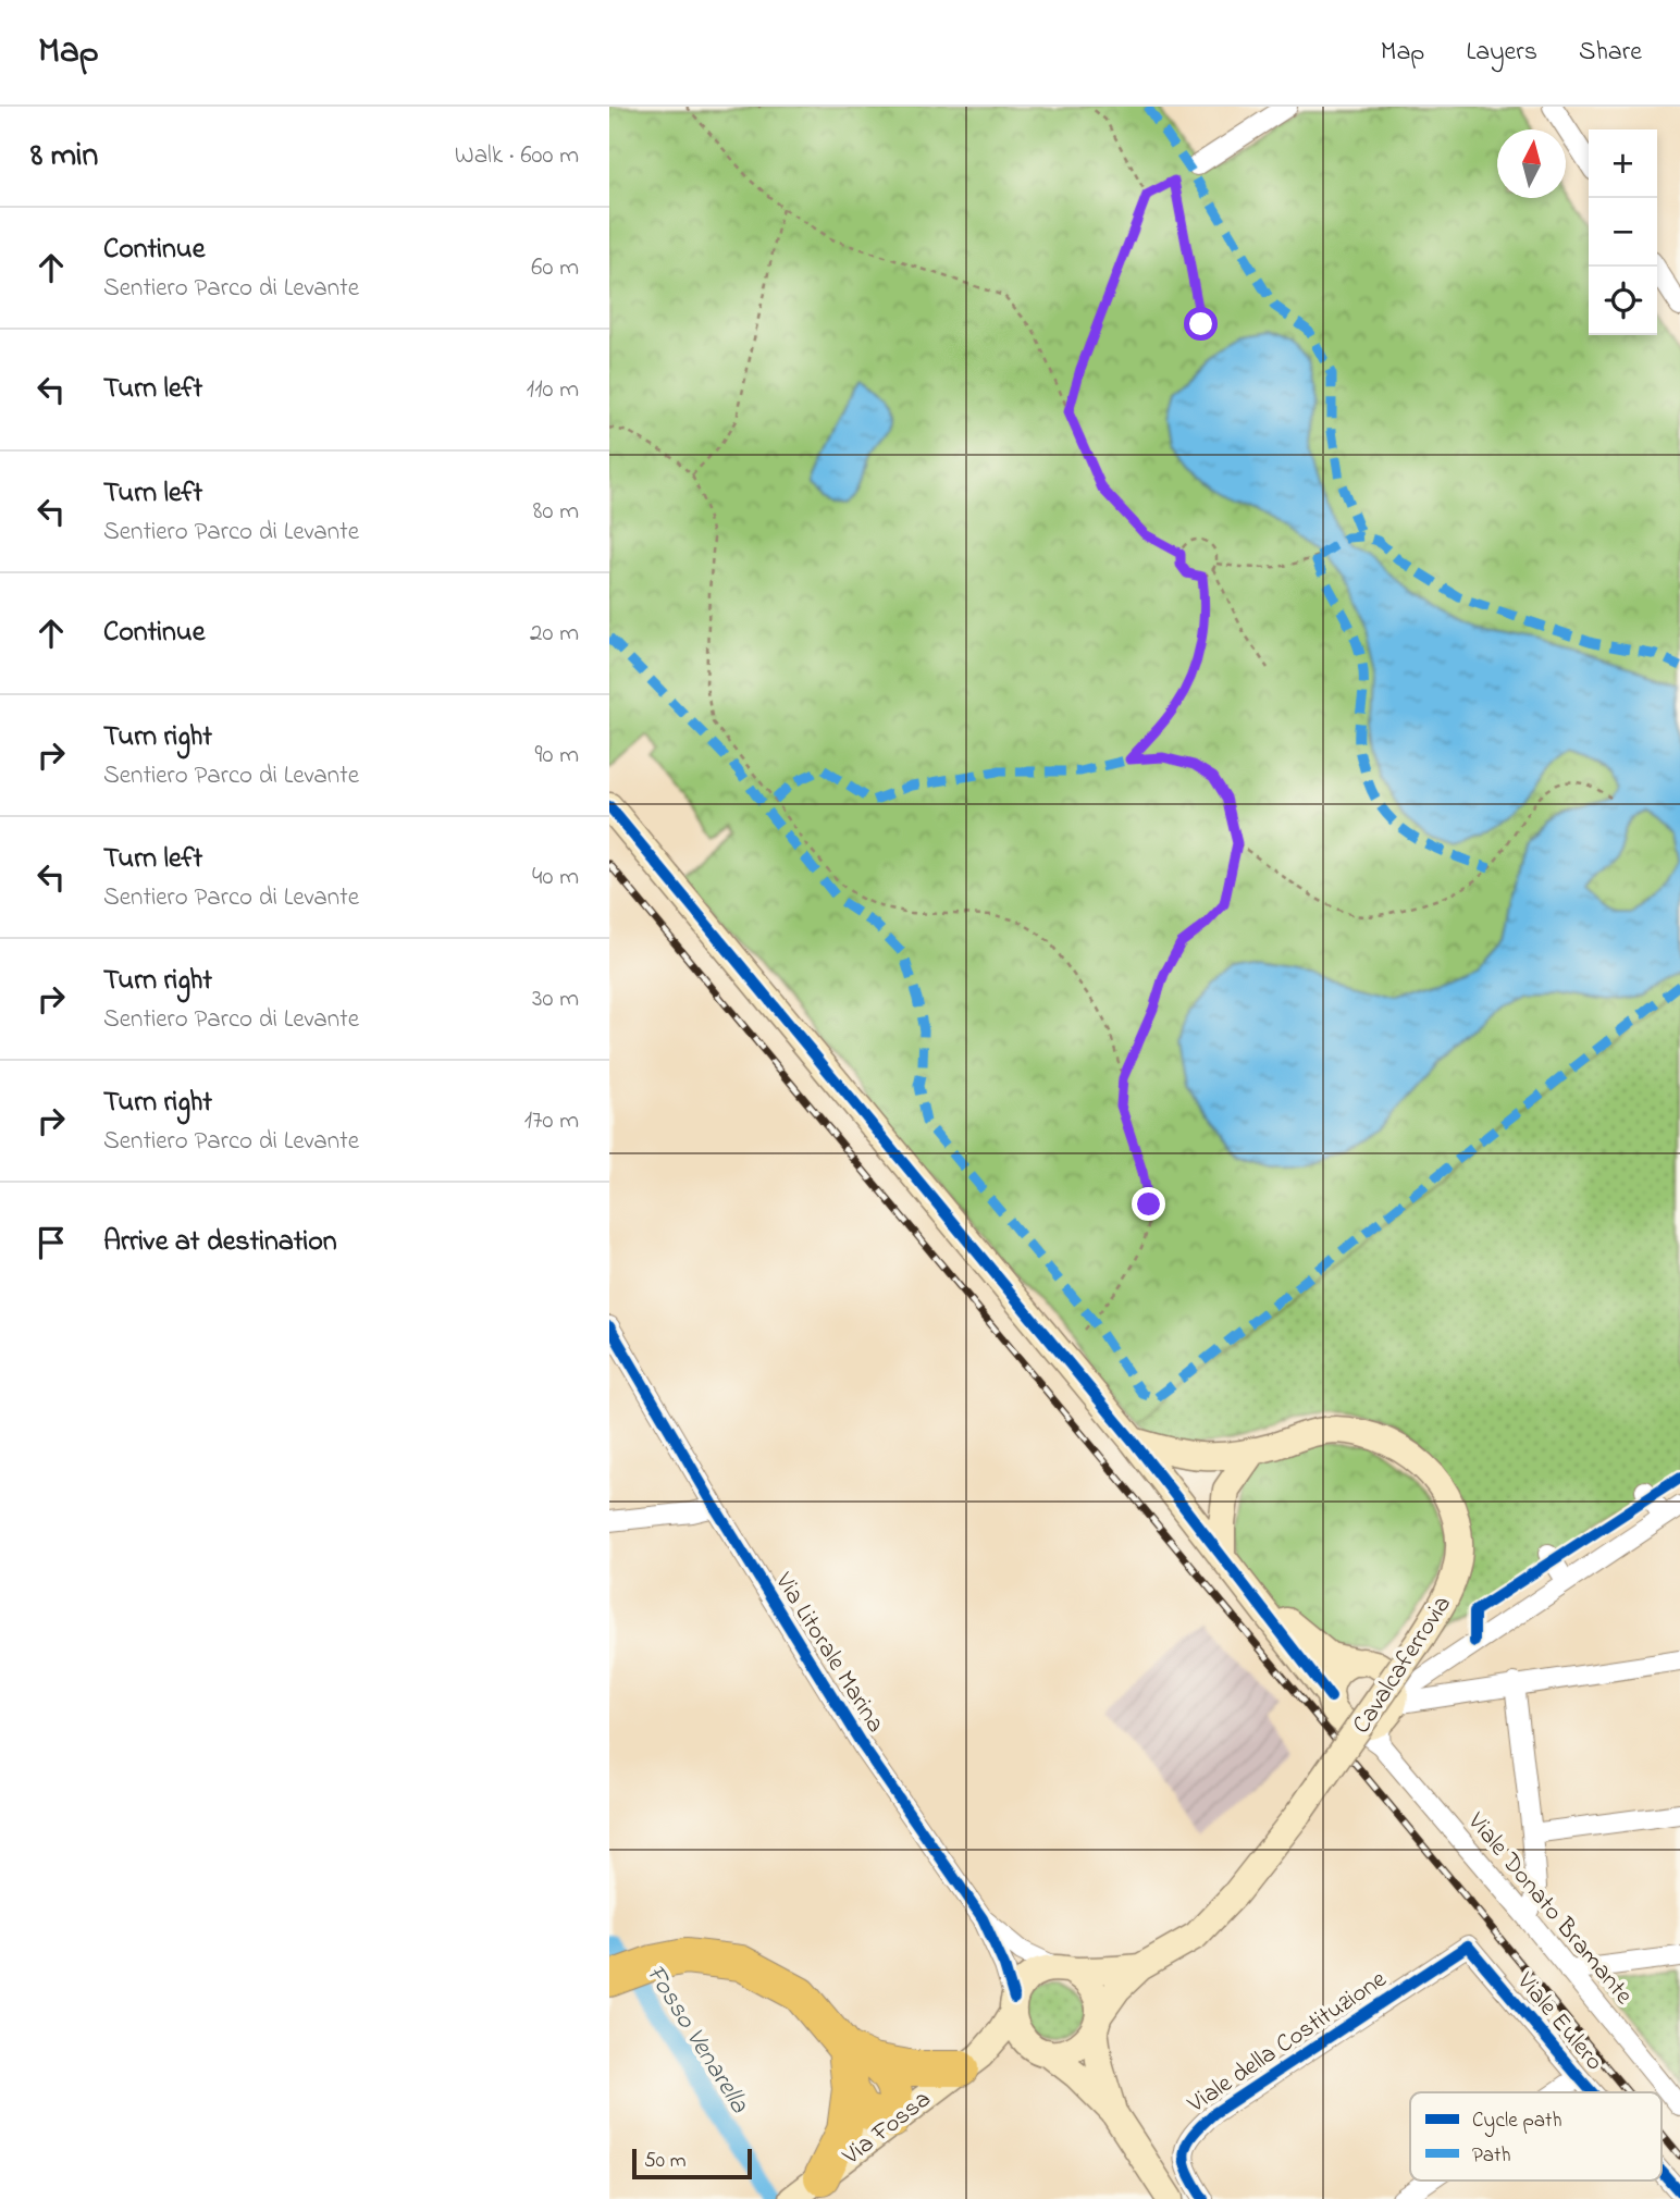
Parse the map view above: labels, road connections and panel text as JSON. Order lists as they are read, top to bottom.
{
  "streets": {
    "street": [
      "Via Litorale Marina",
      "Cavalcaferrovia",
      "Viale Donato Bramante",
      "Viale Eulero",
      "Viale della Costituzione",
      "Via Fossa"
    ]
  },
  "crossings": [
    ["Via Litorale Marina", "Via Fossa"],
    ["Viale Eulero", "Viale della Costituzione"]
  ],
  "water": ["Fosso Venarella"],
  "legend": ["Cycle path", "Path"],
  "scale_bar": "50 m",
  "north": "top",
  "page": {
    "header": "Map",
    "nav": ["Map", "Layers", "Share"],
    "heading": ["8 min", "Walk · 600 m"],
    "map_buttons": ["+", "−"],
    "list": [
      ["Continue", "Sentiero Parco di Levante", "60 m"],
      ["Turn left", "110 m"],
      ["Turn left", "Sentiero Parco di Levante", "80 m"],
      ["Continue", "20 m"],
      ["Turn right", "Sentiero Parco di Levante", "90 m"],
      ["Turn left", "Sentiero Parco di Levante", "40 m"],
      ["Turn right", "Sentiero Parco di Levante", "30 m"],
      ["Turn right", "Sentiero Parco di Levante", "170 m"],
      "Arrive at destination"
    ],
    "scale": "50 m"
  }
}
